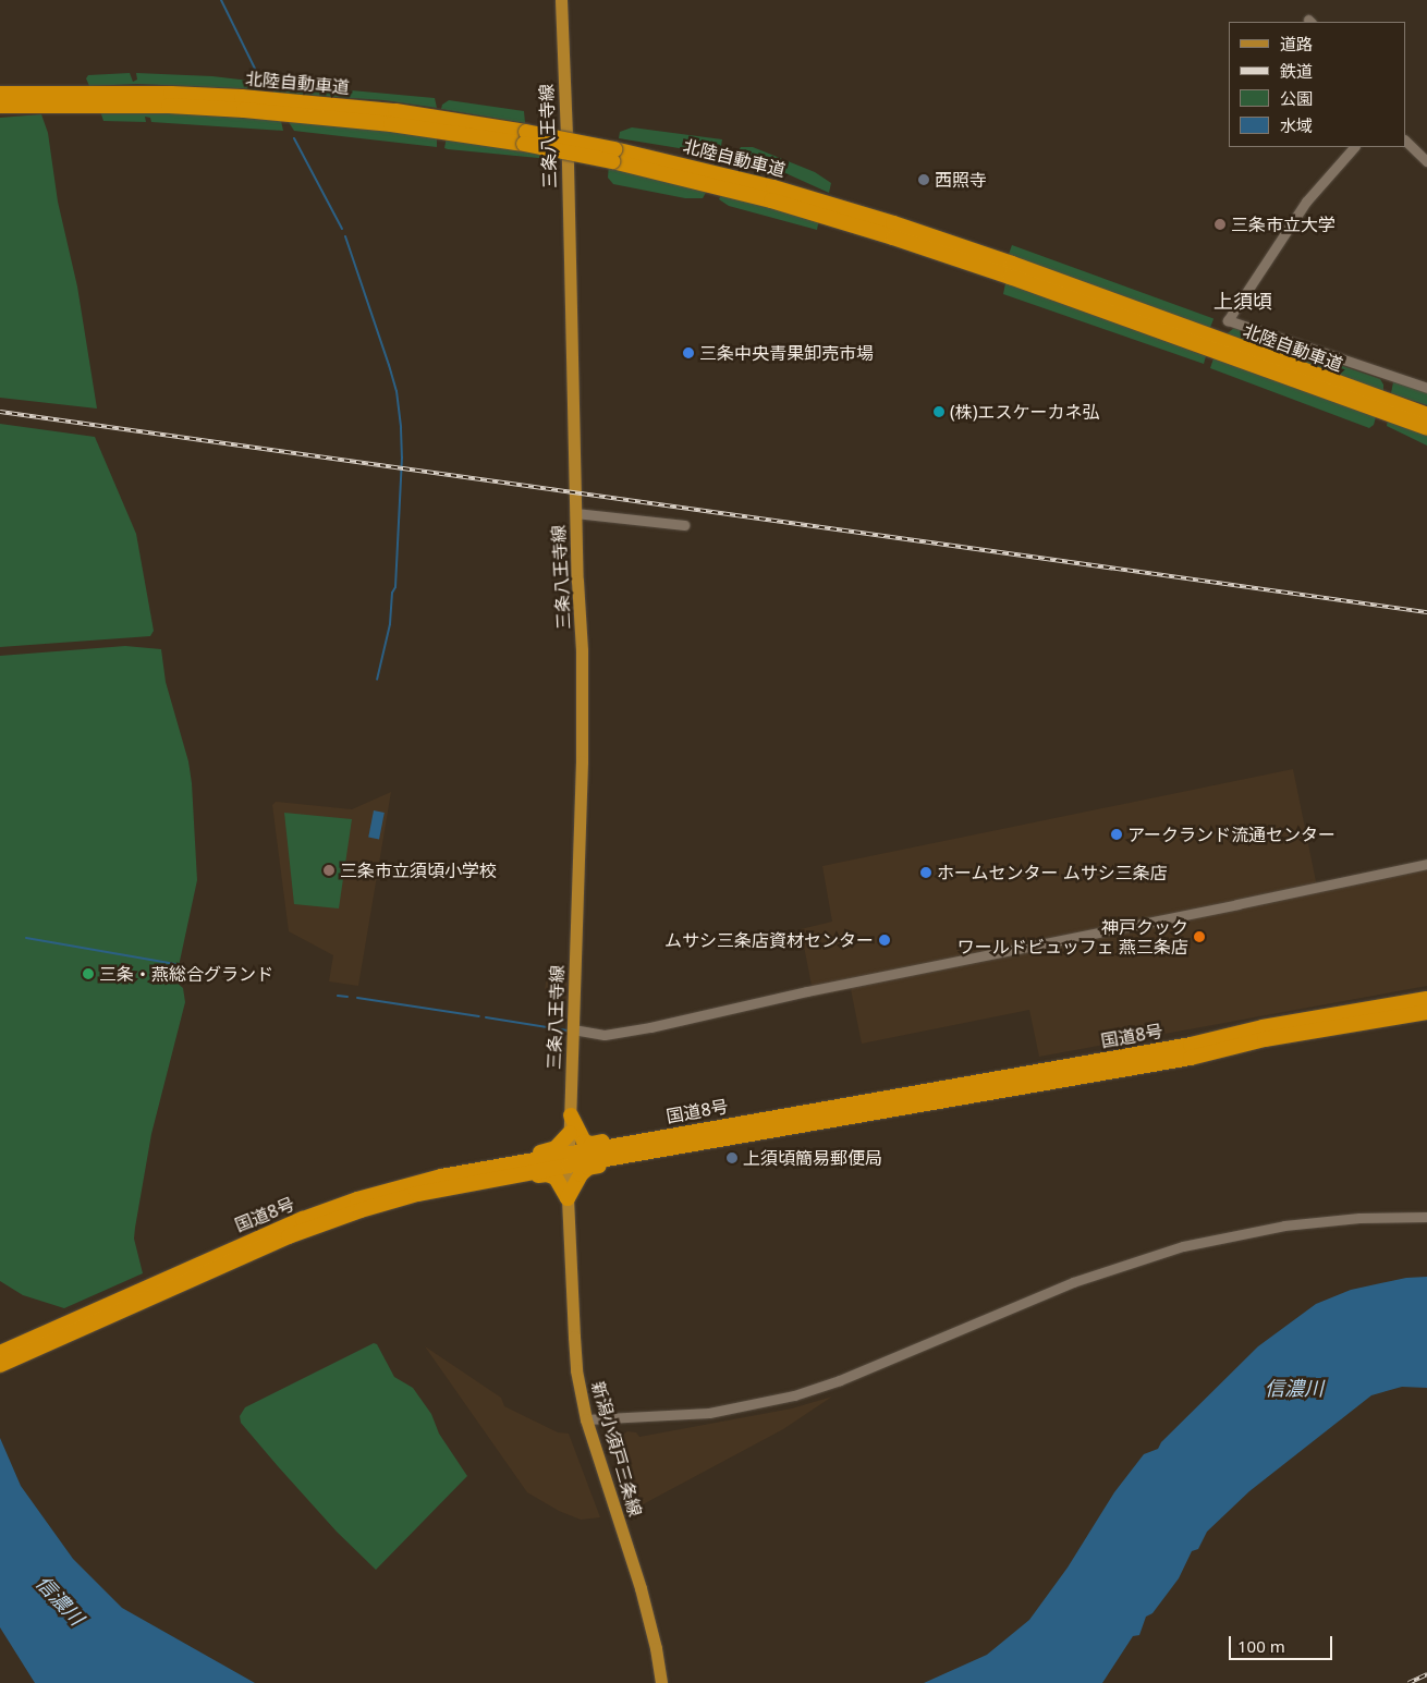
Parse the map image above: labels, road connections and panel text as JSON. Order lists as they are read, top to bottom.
{
  "streets": {
    "highway": ["北陸自動車道", "国道8号"],
    "main road": ["三条八王寺線", "新潟小須戸三条線"]
  },
  "crossings": [
    ["三条八王寺線", "国道8号"],
    ["三条八王寺線", "新潟小須戸三条線"],
    ["国道8号", "新潟小須戸三条線"]
  ],
  "districts": ["上須頃"],
  "water": ["信濃川"],
  "places": [
    "西照寺",
    "三条市立大学",
    "三条中央青果卸売市場",
    "(株)エスケーカネ弘",
    "アークランド流通センター",
    "三条市立須頃小学校",
    "ホームセンター ムサシ三条店",
    "神戸クック ワールドビュッフェ 燕三条店",
    "ムサシ三条店資材センター",
    "三条・燕総合グランド",
    "上須頃簡易郵便局"
  ],
  "legend": [
    "道路",
    "鉄道",
    "公園",
    "水域"
  ],
  "scale_bar": "100 m"
}
